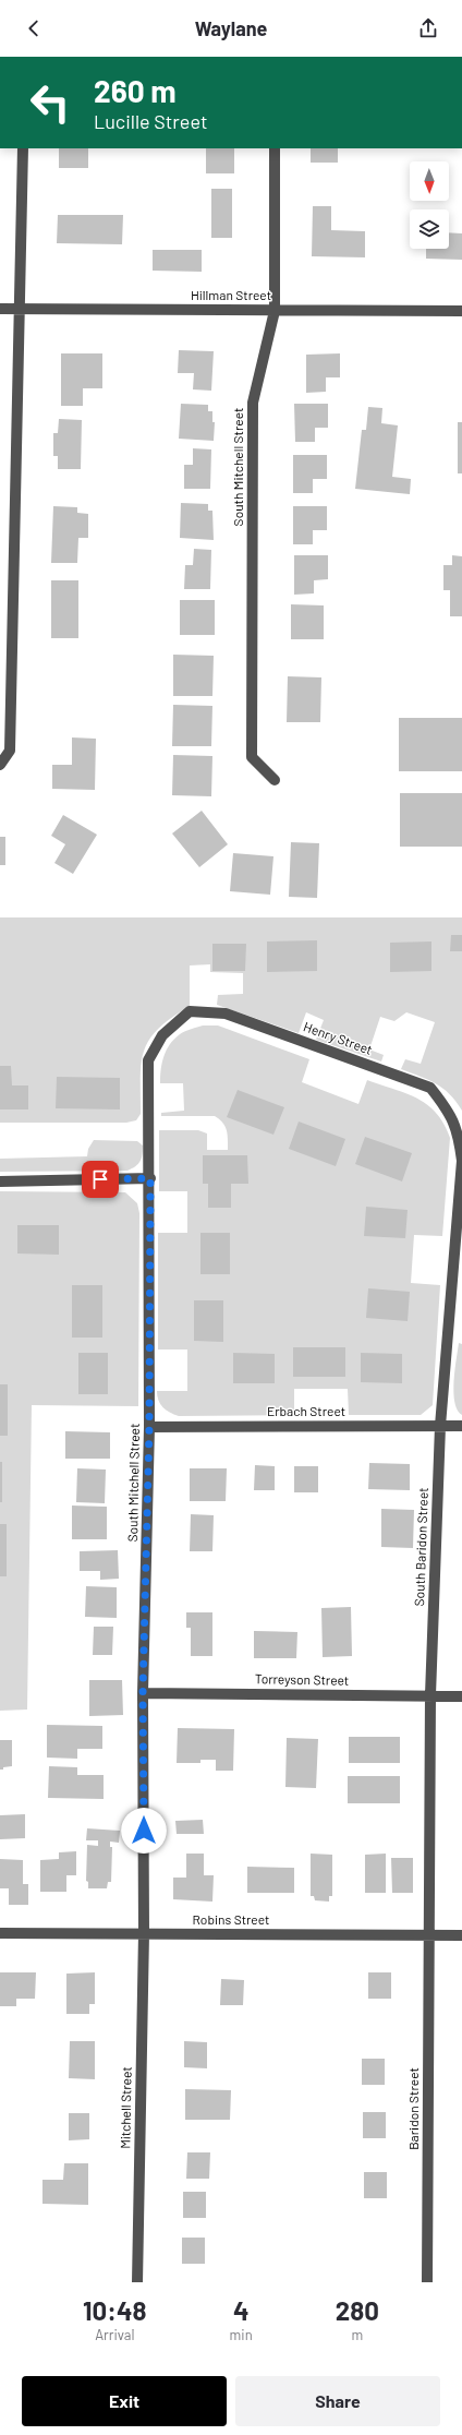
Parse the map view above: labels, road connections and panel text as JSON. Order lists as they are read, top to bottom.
{
  "streets": {
    "street": [
      "Hillman Street",
      "South Mitchell Street",
      "Henry Street",
      "Erbach Street",
      "South Baridon Street",
      "Torreyson Street",
      "Robins Street",
      "Mitchell Street",
      "Baridon Street"
    ]
  },
  "crossings": [
    ["Hillman Street", "South Mitchell Street"],
    ["South Mitchell Street", "Henry Street"],
    ["South Mitchell Street", "Erbach Street"],
    ["South Mitchell Street", "Torreyson Street"],
    ["South Mitchell Street", "Robins Street"],
    ["South Mitchell Street", "Mitchell Street"],
    ["Henry Street", "South Baridon Street"],
    ["Erbach Street", "South Baridon Street"],
    ["South Baridon Street", "Torreyson Street"],
    ["South Baridon Street", "Robins Street"],
    ["South Baridon Street", "Baridon Street"],
    ["Robins Street", "Mitchell Street"],
    ["Robins Street", "Baridon Street"]
  ],
  "north": "bottom",
  "page": {
    "header": "Waylane",
    "turn": ["260 m", "Lucille Street"],
    "eta": [
      "10:48",
      "Arrival",
      "4",
      "min",
      "280",
      "m"
    ],
    "buttons": ["Exit", "Share"]
  }
}
